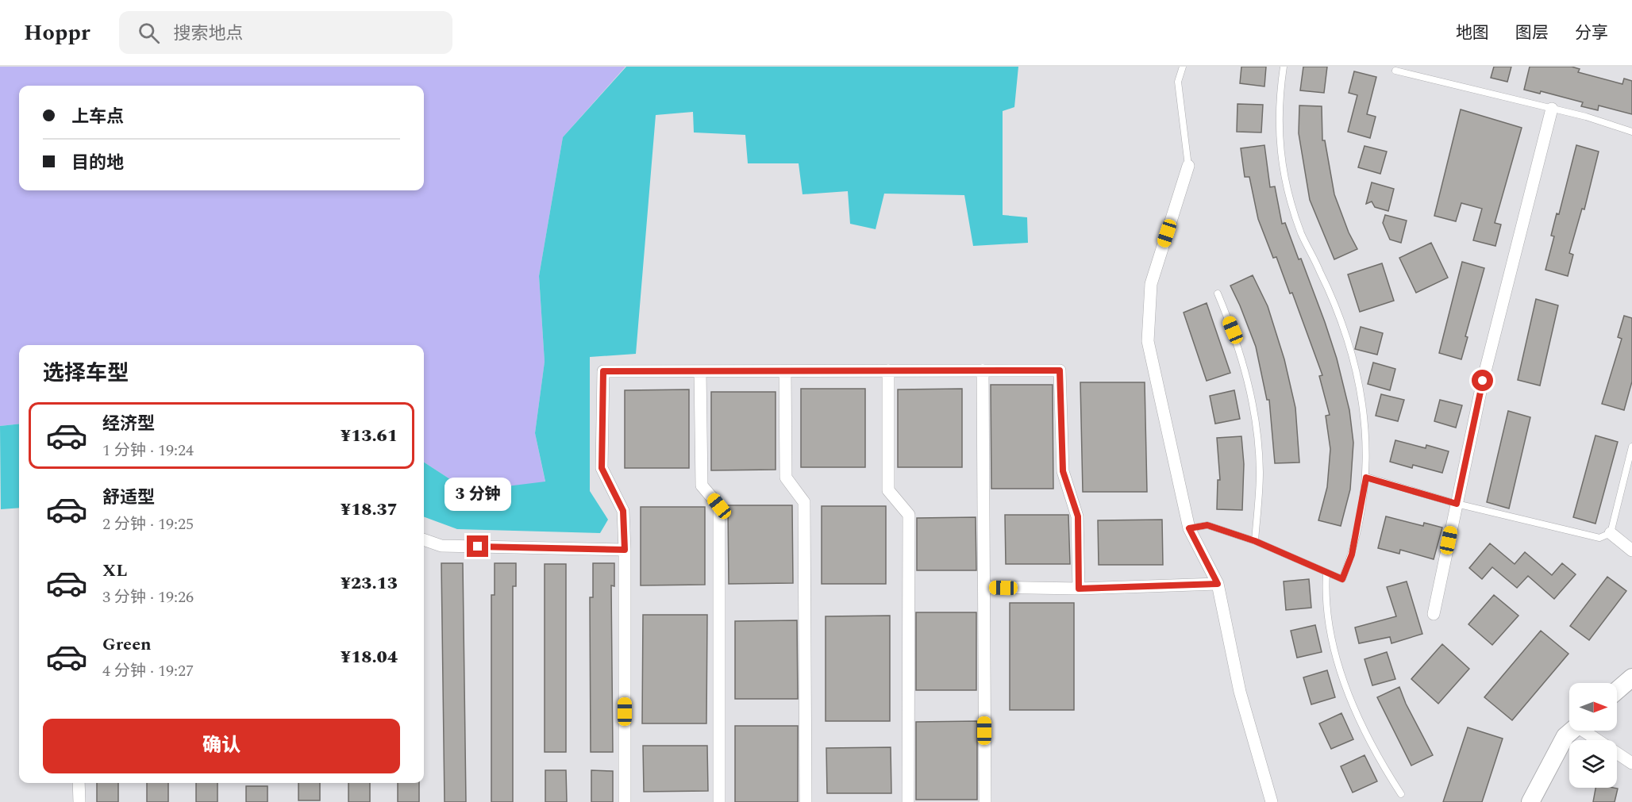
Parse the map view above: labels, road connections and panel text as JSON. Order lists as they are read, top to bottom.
{
  "north": "right",
  "page": {
    "header": "Hoppr",
    "search": "搜索地点",
    "nav": ["地图", "图层", "分享"],
    "banner": ["上车点", "目的地"],
    "heading": "选择车型",
    "list": [
      {
        "name": "经济型",
        "note": "1 分钟 · 19:24",
        "value": "¥13.61"
      },
      {
        "name": "舒适型",
        "note": "2 分钟 · 19:25",
        "value": "¥18.37"
      },
      {
        "name": "XL",
        "note": "3 分钟 · 19:26",
        "value": "¥23.13"
      },
      {
        "name": "Green",
        "note": "4 分钟 · 19:27",
        "value": "¥18.04"
      }
    ],
    "bubble": "3 分钟",
    "buttons": "确认"
  }
}
